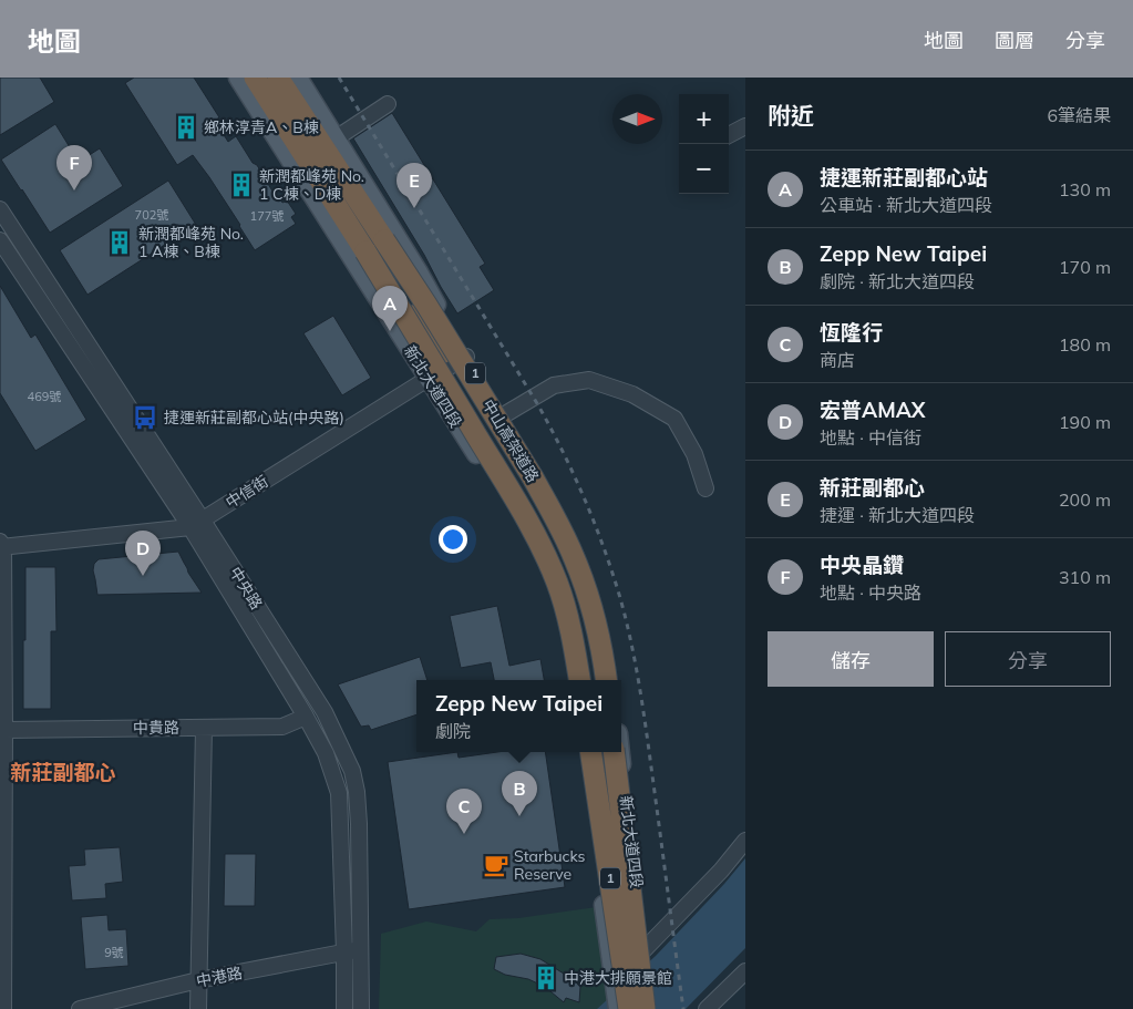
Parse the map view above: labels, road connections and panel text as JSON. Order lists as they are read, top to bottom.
{
  "streets": {
    "highway": ["1", "中山高架道路"],
    "main road": ["新北大道四段"],
    "street": [
      "中信街",
      "中央路",
      "中貴路",
      "中港路"
    ]
  },
  "crossings": [
    ["1", "中信街"],
    ["新北大道四段", "中信街"],
    ["中信街", "中央路"],
    ["中央路", "中貴路"],
    ["中央路", "中港路"]
  ],
  "districts": ["新莊副都心"],
  "places": {
    "building": [
      "鄉林淳青A、B棟",
      "新潤都峰苑 No. 1 C棟、D棟",
      "新潤都峰苑 No. 1 A棟、B棟",
      "中港大排願景館"
    ],
    "bus stop": ["捷運新莊副都心站(中央路)"],
    "cafe": ["Starbucks Reserve"]
  },
  "house_numbers": [
    "702號",
    "177號",
    "469號",
    "9號"
  ],
  "north": "right",
  "page": {
    "header": "地圖",
    "nav": ["地圖", "圖層", "分享"],
    "heading": ["附近", "6筆結果"],
    "map_buttons": ["+", "−"],
    "pins": [
      "F",
      "E",
      "A",
      "D",
      "B",
      "C"
    ],
    "list": [
      {
        "mark": "A",
        "name": "捷運新莊副都心站",
        "note": "公車站 · 新北大道四段",
        "value": "130 m"
      },
      {
        "mark": "B",
        "name": "Zepp New Taipei",
        "note": "劇院 · 新北大道四段",
        "value": "170 m"
      },
      {
        "mark": "C",
        "name": "恆隆行",
        "note": "商店",
        "value": "180 m"
      },
      {
        "mark": "D",
        "name": "宏普AMAX",
        "note": "地點 · 中信街",
        "value": "190 m"
      },
      {
        "mark": "E",
        "name": "新莊副都心",
        "note": "捷運 · 新北大道四段",
        "value": "200 m"
      },
      {
        "mark": "F",
        "name": "中央晶鑽",
        "note": "地點 · 中央路",
        "value": "310 m"
      }
    ],
    "buttons": ["儲存", "分享"],
    "popup": ["Zepp New Taipei", "劇院"]
  }
}
